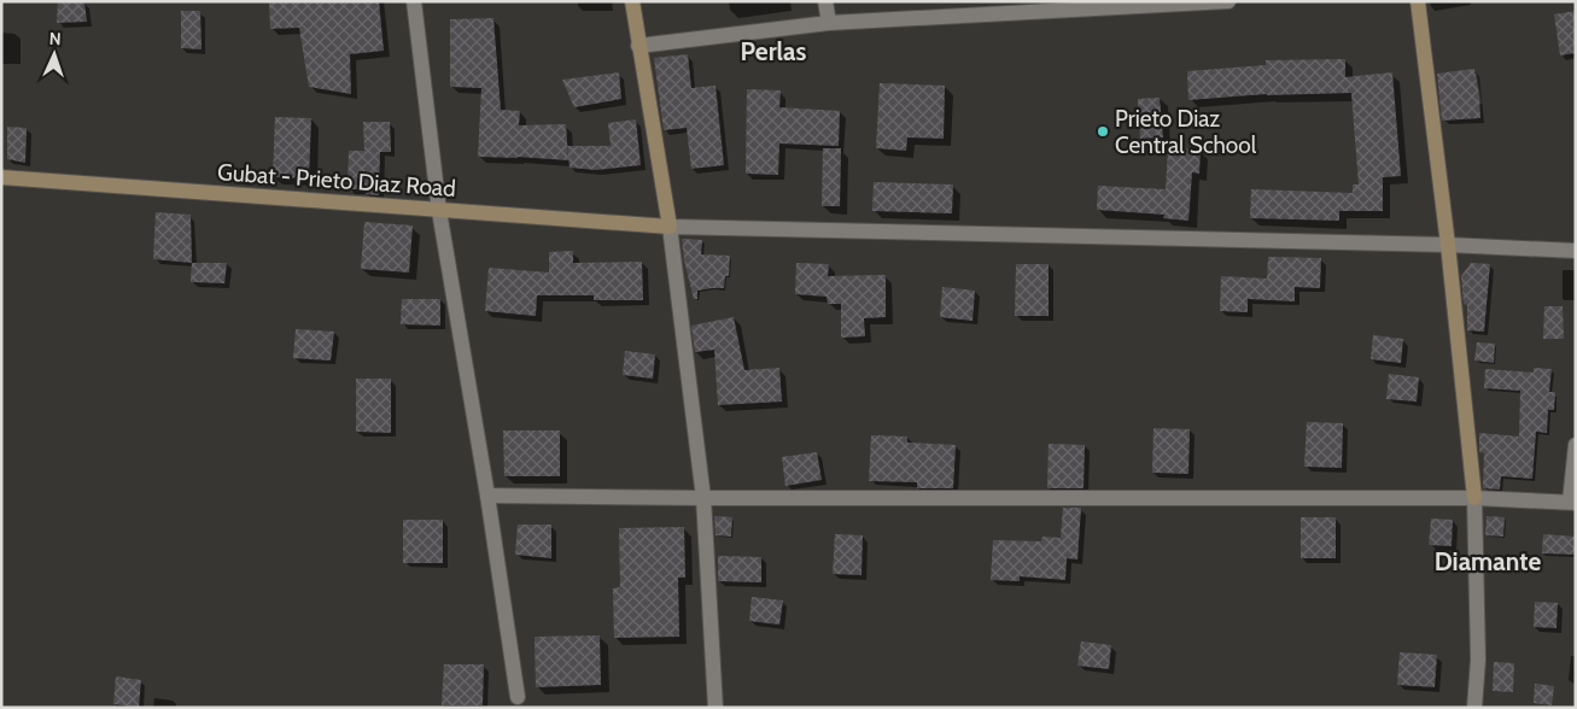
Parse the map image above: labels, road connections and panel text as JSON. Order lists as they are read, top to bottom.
{
  "streets": {
    "main road": ["Gubat - Prieto Diaz Road"]
  },
  "districts": ["Perlas", "Diamante"],
  "places": ["Prieto Diaz Central School"],
  "north": "top"
}
